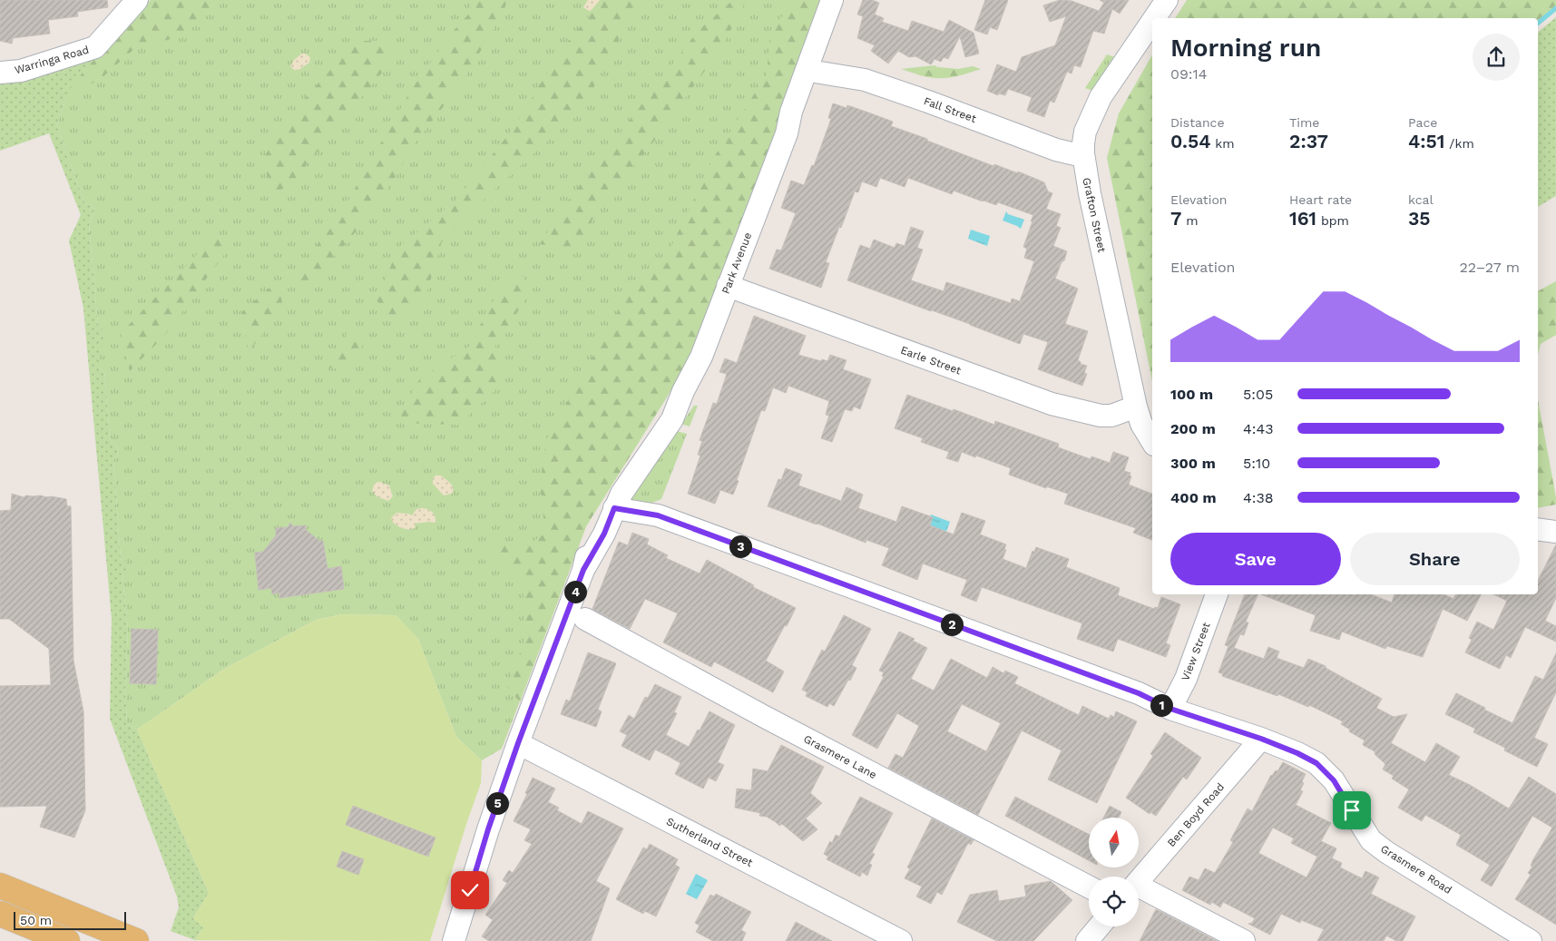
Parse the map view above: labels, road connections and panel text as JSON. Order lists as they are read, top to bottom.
{
  "streets": {
    "street": [
      "Warringa Road",
      "Fall Street",
      "Grafton Street",
      "Park Avenue",
      "Earle Street",
      "View Street",
      "Grasmere Lane",
      "Ben Boyd Road",
      "Sutherland Street",
      "Grasmere Road"
    ]
  },
  "crossings": [
    ["Fall Street", "Grafton Street"],
    ["Fall Street", "Park Avenue"],
    ["Grafton Street", "Earle Street"],
    ["Park Avenue", "Earle Street"],
    ["Park Avenue", "Sutherland Street"],
    ["Park Avenue", "Grasmere Road"],
    ["View Street", "Grasmere Road"],
    ["Ben Boyd Road", "Grasmere Road"]
  ],
  "scale_bar": "50 m",
  "north": "top",
  "page": {
    "heading": ["Morning run", "09:14"],
    "stats": [
      ["Distance", "0.54 km"],
      ["Time", "2:37"],
      ["Pace", "4:51 /km"],
      ["Elevation", "7 m"],
      ["Heart rate", "161 bpm"],
      ["kcal", "35"]
    ],
    "chart": ["Elevation", "22–27 m"],
    "list": [
      {
        "name": "100 m",
        "note": "5:05"
      },
      {
        "name": "200 m",
        "note": "4:43"
      },
      {
        "name": "300 m",
        "note": "5:10"
      },
      {
        "name": "400 m",
        "note": "4:38"
      }
    ],
    "buttons": ["Save", "Share"],
    "pins": [
      "3",
      "4",
      "2",
      "1",
      "5"
    ],
    "scale": "50 m"
  }
}
